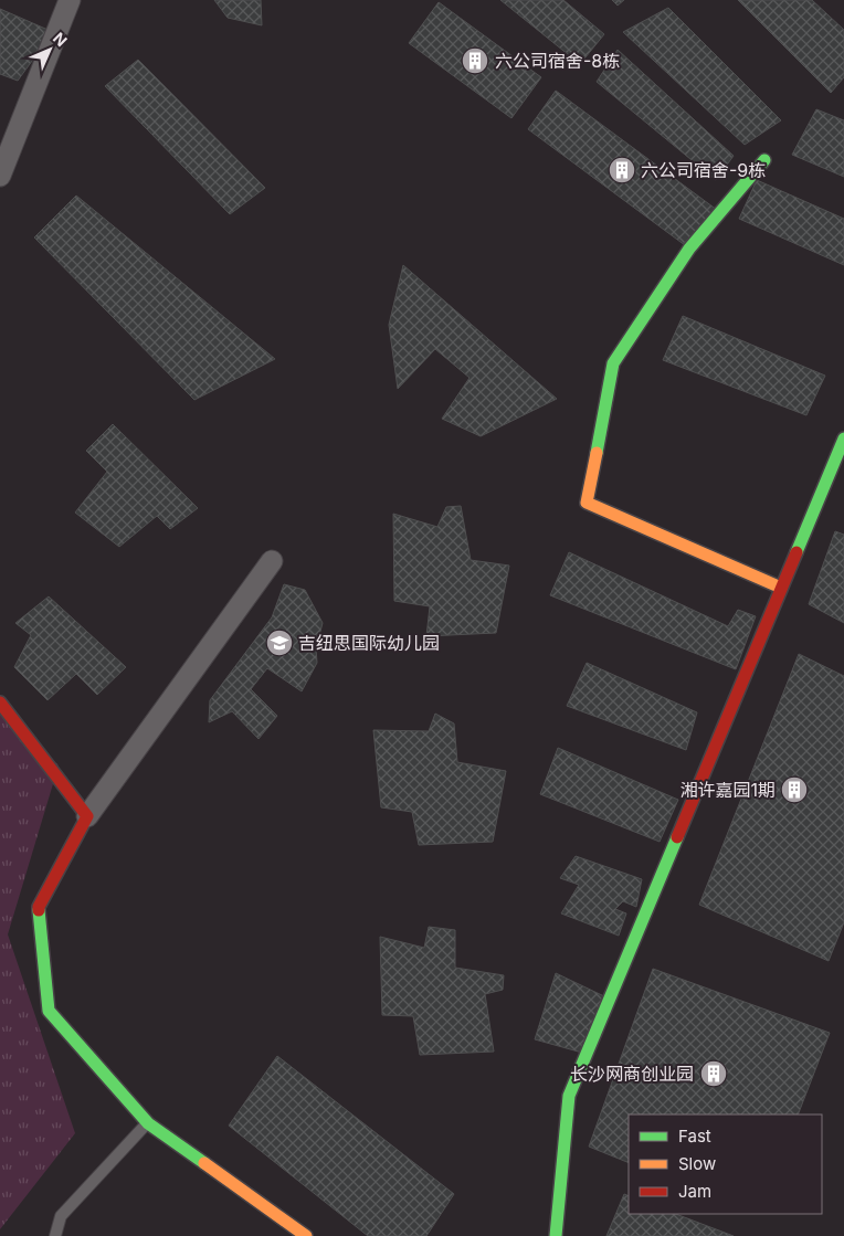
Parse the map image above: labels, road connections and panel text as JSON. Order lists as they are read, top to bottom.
{
  "places": {
    "building": [
      "六公司宿舍-8栋",
      "六公司宿舍-9栋",
      "湘许嘉园1期",
      "长沙网商创业园"
    ],
    "school or university": ["吉纽思国际幼儿园"]
  },
  "legend": ["Fast", "Slow", "Jam"],
  "north": "top right"
}
